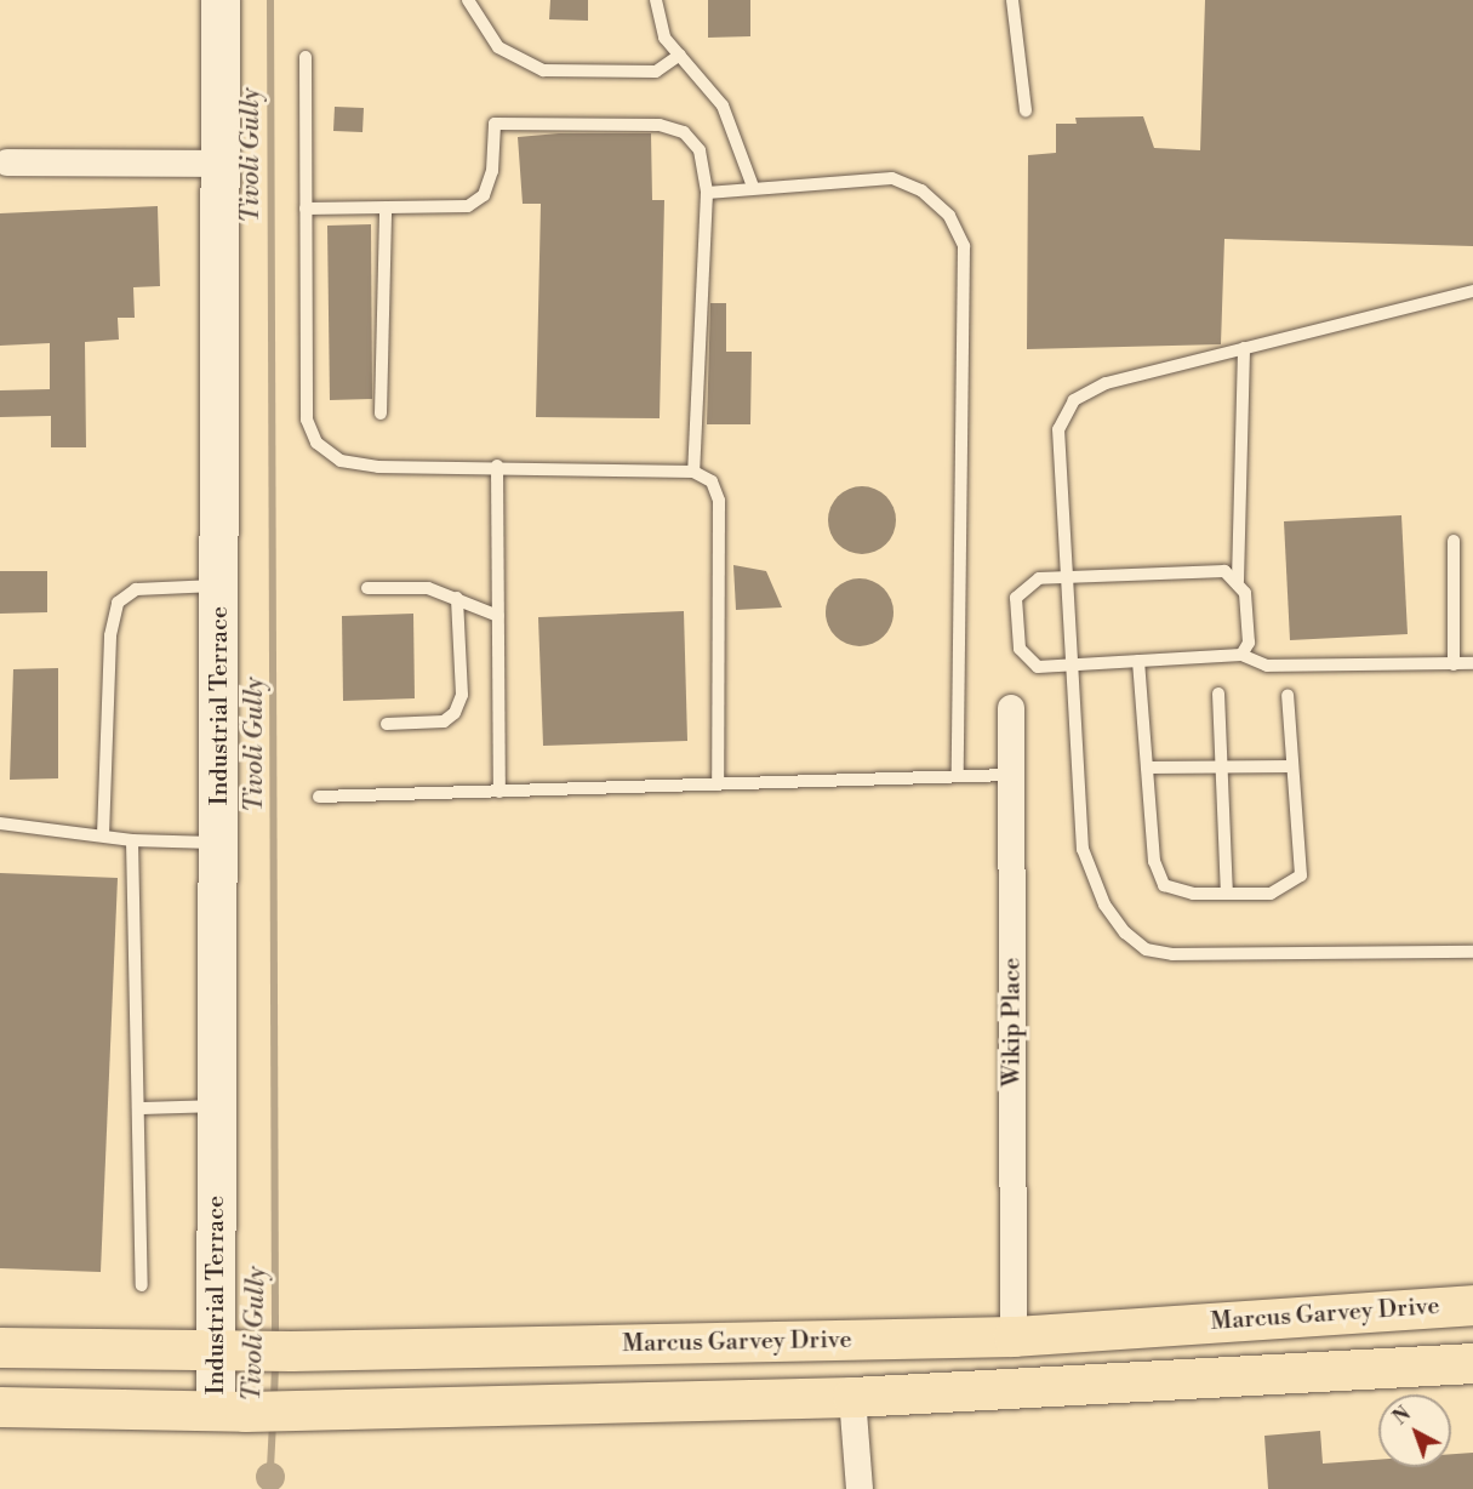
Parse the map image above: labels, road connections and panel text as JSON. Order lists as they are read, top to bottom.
{
  "streets": {
    "highway": ["Marcus Garvey Drive"],
    "street": ["Industrial Terrace", "Wikip Place"]
  },
  "crossings": [
    ["Industrial Terrace", "Marcus Garvey Drive"],
    ["Wikip Place", "Marcus Garvey Drive"]
  ],
  "water": ["Tivoli Gully"],
  "north": "top left"
}
